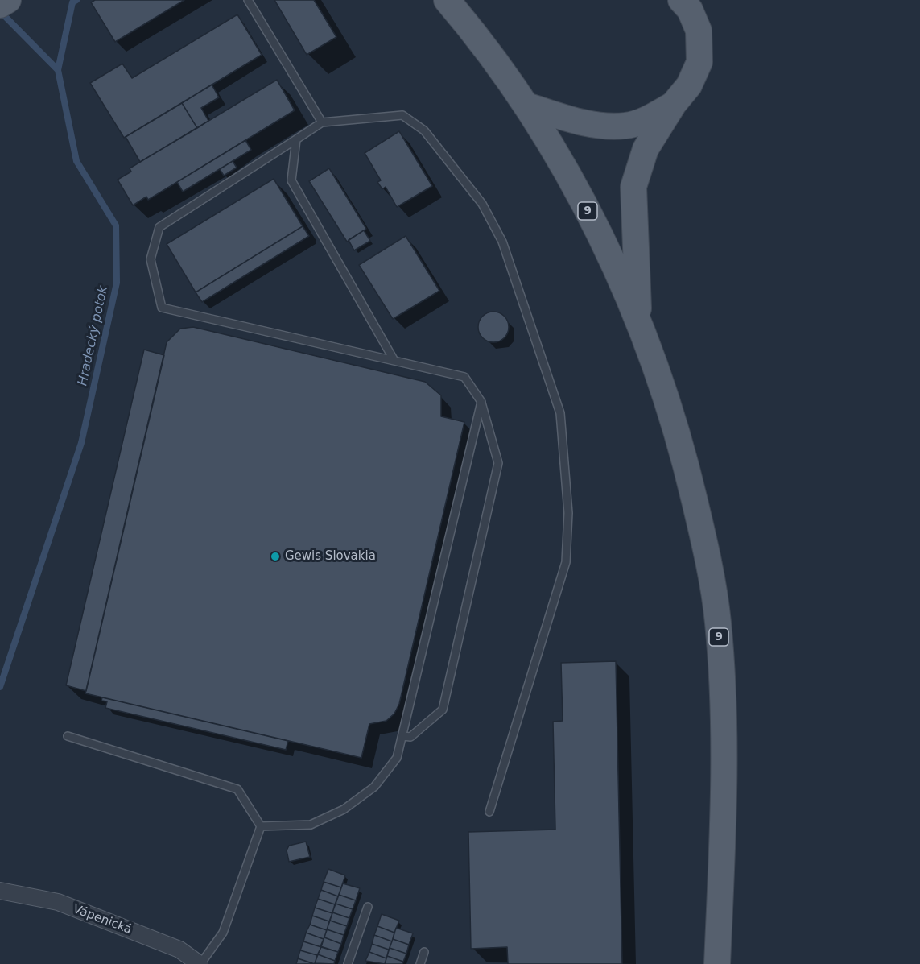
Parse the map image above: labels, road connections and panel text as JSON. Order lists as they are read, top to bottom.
{
  "streets": {
    "main road": ["9"],
    "street": ["Vápenická"]
  },
  "water": ["Hradecký potok"],
  "places": ["Gewis Slovakia"]
}
